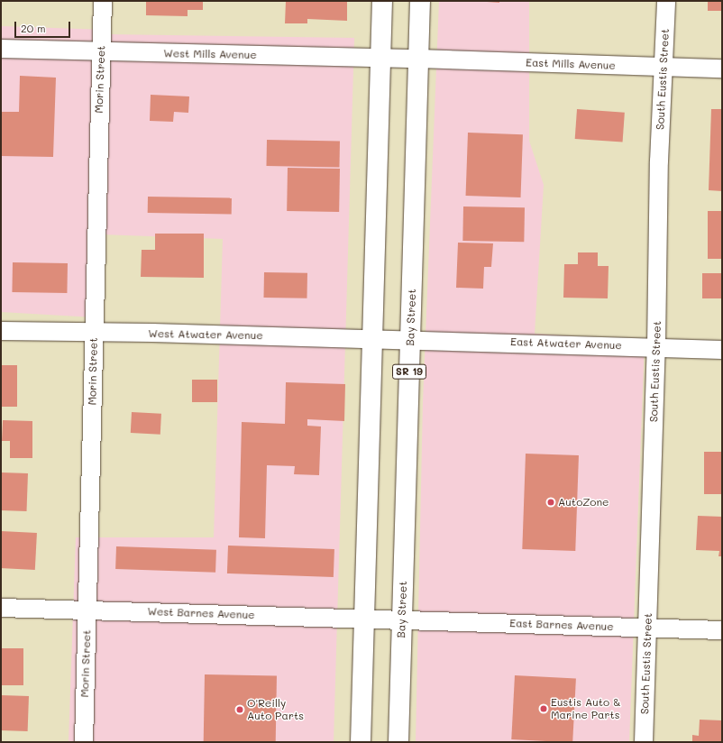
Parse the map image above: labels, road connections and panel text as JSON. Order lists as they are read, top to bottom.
{
  "streets": {
    "main road": ["Bay Street", "SR 19"],
    "street": [
      "West Mills Avenue",
      "East Mills Avenue",
      "Morin Street",
      "South Eustis Street",
      "West Atwater Avenue",
      "East Atwater Avenue",
      "West Barnes Avenue",
      "East Barnes Avenue"
    ]
  },
  "crossings": [
    ["West Mills Avenue", "East Mills Avenue"],
    ["West Mills Avenue", "Morin Street"],
    ["West Mills Avenue", "Bay Street"],
    ["East Mills Avenue", "South Eustis Street"],
    ["East Mills Avenue", "Bay Street"],
    ["Morin Street", "West Atwater Avenue"],
    ["Morin Street", "West Barnes Avenue"],
    ["South Eustis Street", "East Atwater Avenue"],
    ["South Eustis Street", "East Barnes Avenue"],
    ["Bay Street", "West Atwater Avenue"],
    ["Bay Street", "East Atwater Avenue"],
    ["Bay Street", "West Barnes Avenue"],
    ["Bay Street", "East Barnes Avenue"],
    ["West Atwater Avenue", "East Atwater Avenue"],
    ["West Barnes Avenue", "East Barnes Avenue"]
  ],
  "places": ["AutoZone", "Eustis Auto & Marine Parts", "O'Reilly Auto Parts"],
  "scale_bar": "20 m"
}
